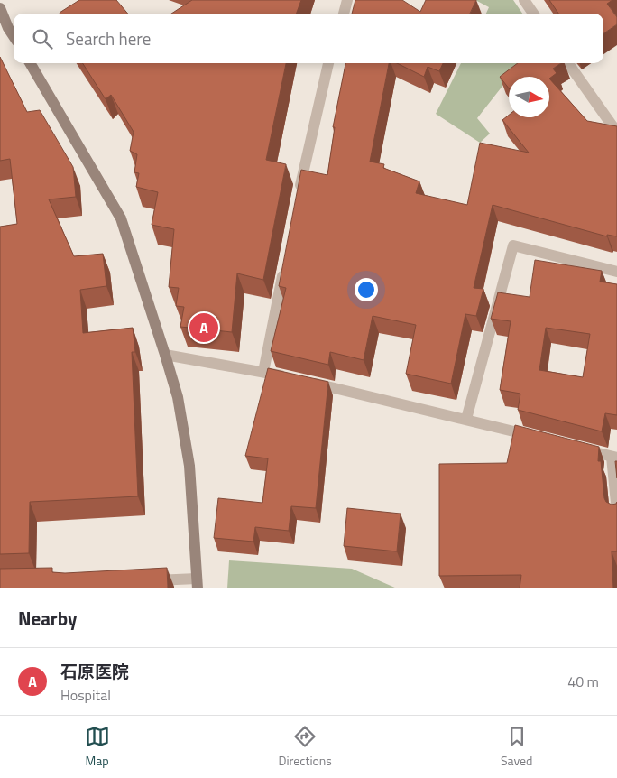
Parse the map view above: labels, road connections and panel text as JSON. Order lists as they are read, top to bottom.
{
  "north": "right",
  "page": {
    "search": "Search here",
    "pins": "A",
    "heading": "Nearby",
    "list": [
      {
        "mark": "A",
        "name": "石原医院",
        "note": "Hospital",
        "value": "40 m"
      }
    ],
    "nav": ["Map", "Directions", "Saved"]
  }
}
